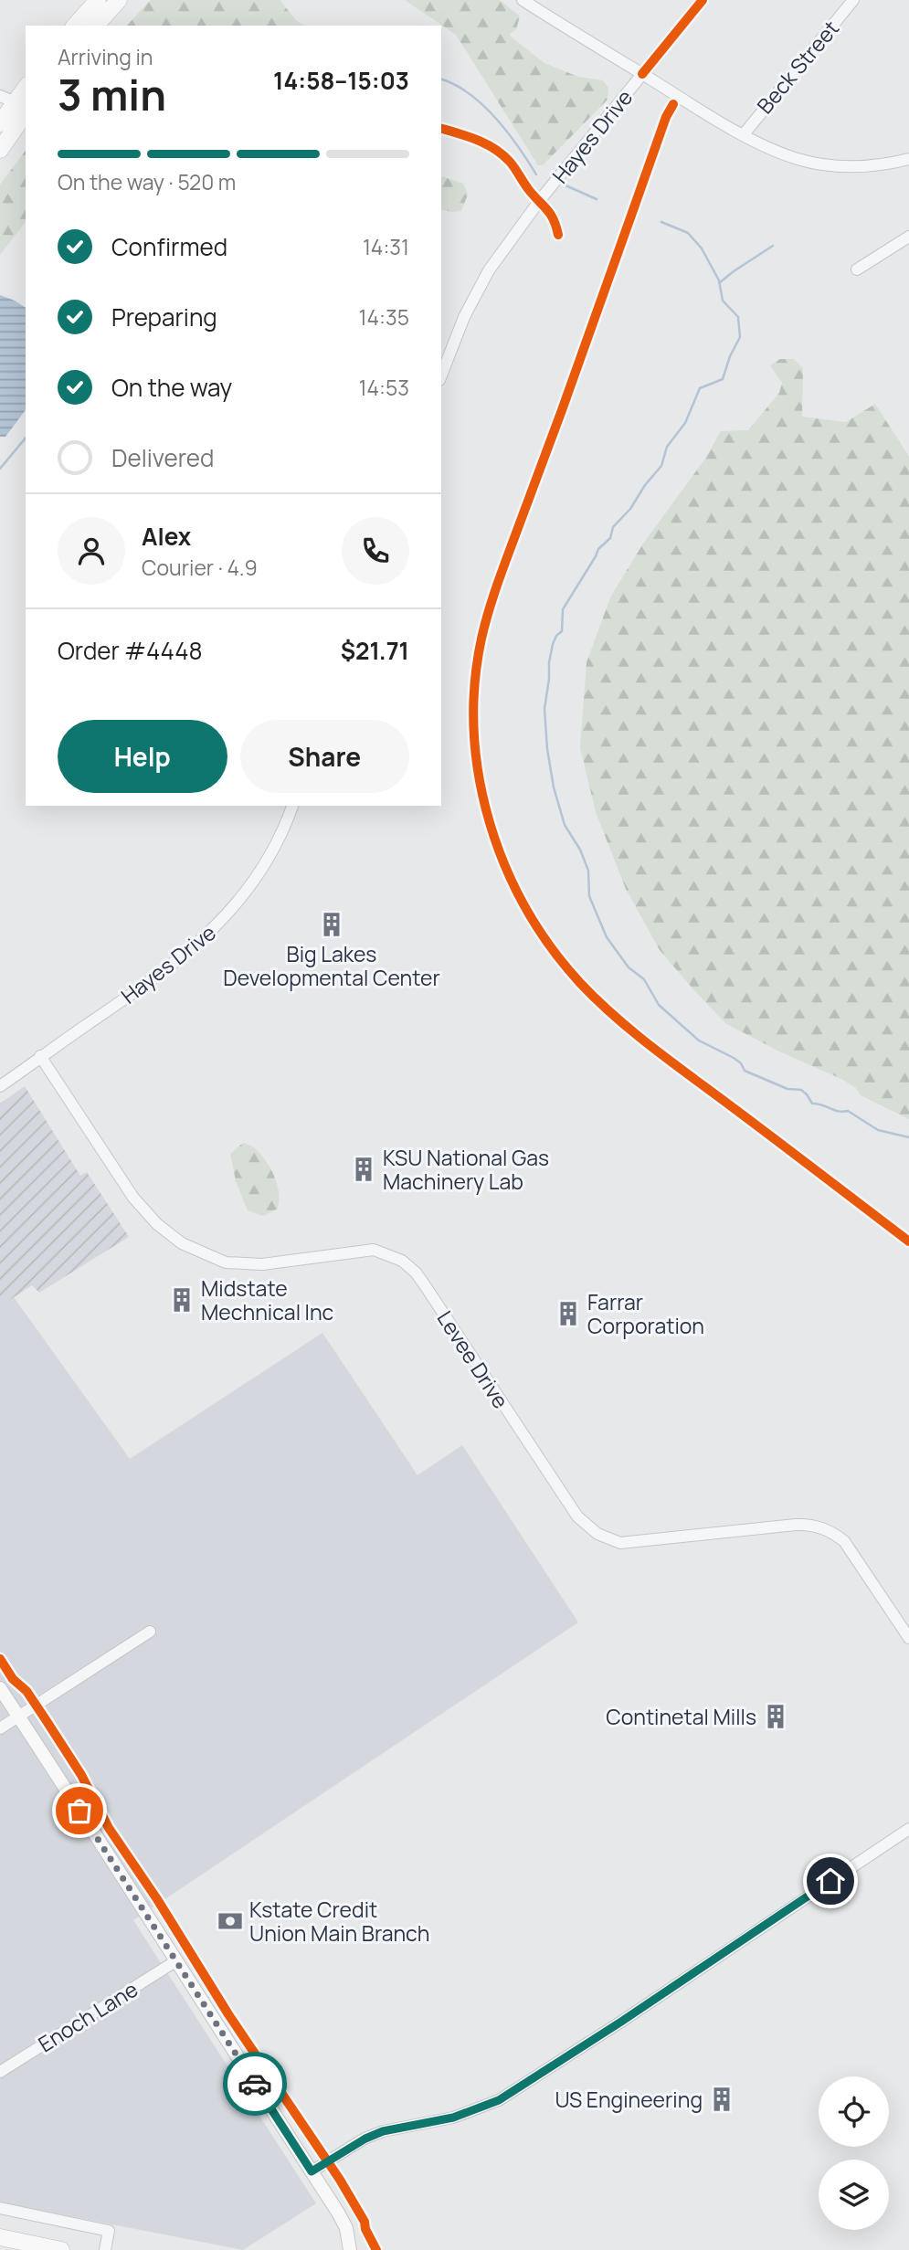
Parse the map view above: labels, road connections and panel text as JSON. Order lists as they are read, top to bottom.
{
  "streets": {
    "street": [
      "Beck Street",
      "Hayes Drive",
      "Levee Drive",
      "Enoch Lane"
    ]
  },
  "crossings": [
    ["Hayes Drive", "Levee Drive"]
  ],
  "places": {
    "building": [
      "Big Lakes Developmental Center",
      "KSU National Gas Machinery Lab",
      "Midstate Mechnical Inc",
      "Farrar Corporation",
      "Continetal Mills",
      "US Engineering"
    ],
    "bank": ["Kstate Credit Union Main Branch"]
  },
  "page": {
    "heading": ["3 min", "Arriving in", "14:58–15:03"],
    "panel": [
      "Alex",
      "Courier · 4.9",
      "Order #4448",
      "$21.71"
    ],
    "bar": "On the way · 520 m",
    "list": [
      ["Confirmed", "14:31"],
      ["Preparing", "14:35"],
      ["On the way", "14:53"],
      "Delivered"
    ],
    "buttons": ["Help", "Share"]
  }
}
